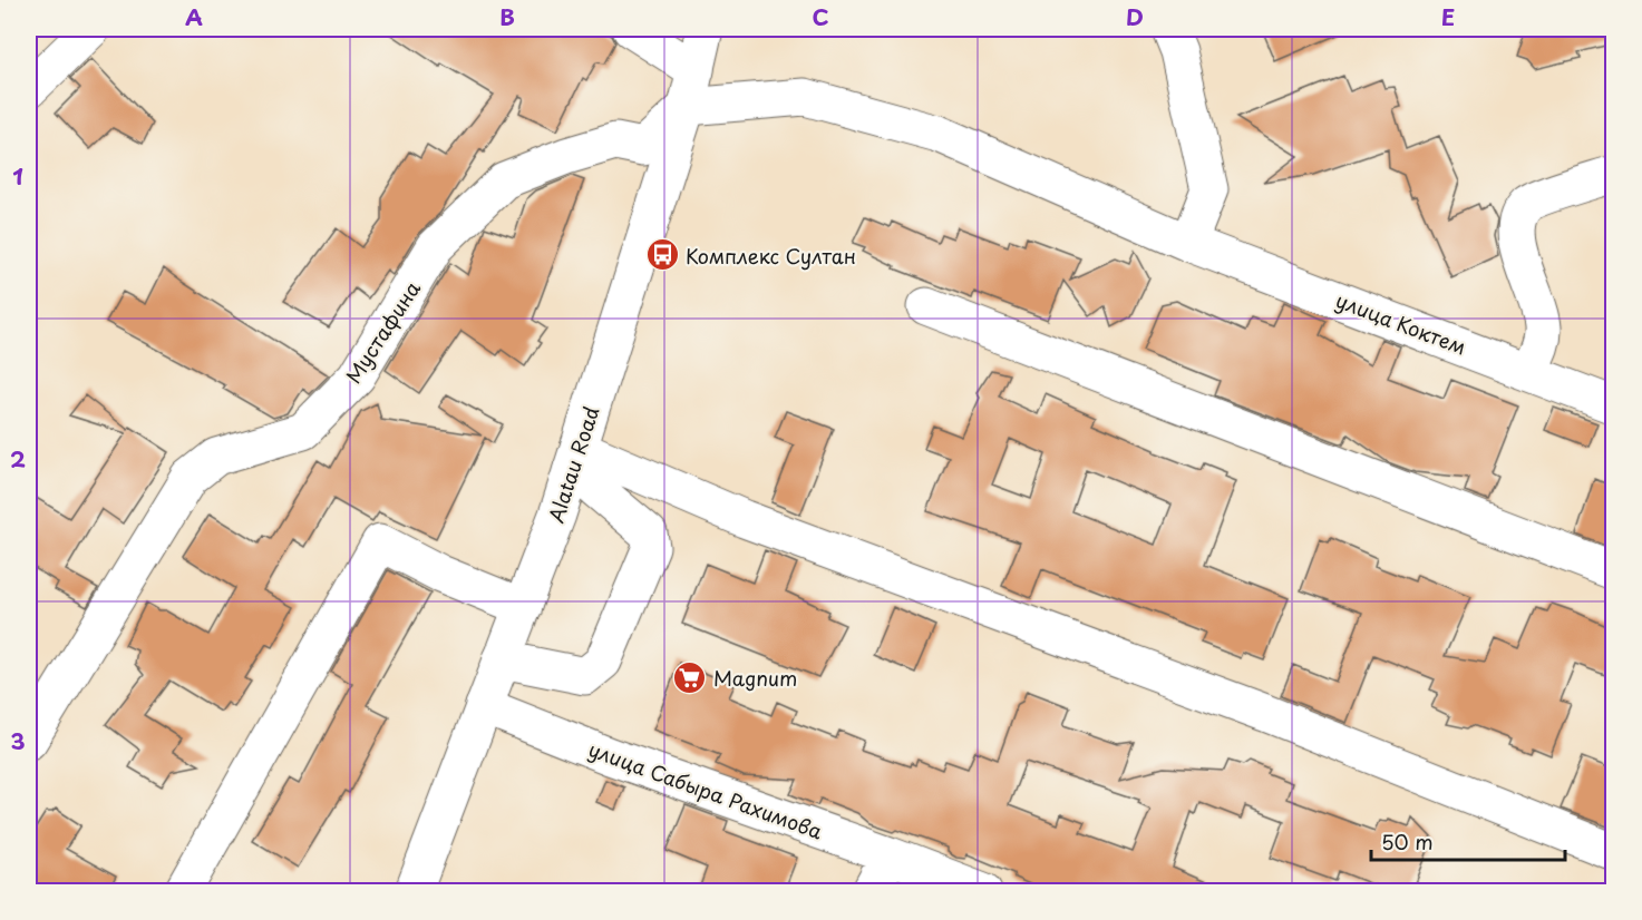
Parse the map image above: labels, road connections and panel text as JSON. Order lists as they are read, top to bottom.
{
  "streets": {
    "street": [
      "улица Коктем",
      "Мустафина",
      "Alatau Road",
      "улица Сабыра Рахимова"
    ]
  },
  "crossings": [
    ["улица Коктем", "Мустафина"],
    ["улица Коктем", "Alatau Road"],
    ["Мустафина", "Alatau Road"],
    ["Alatau Road", "улица Сабыра Рахимова"]
  ],
  "places": {
    "bus stop": ["Комплекс Султан"],
    "supermarket": ["Magnum"]
  },
  "scale_bar": "50 m",
  "grid": {
    "columns": [
      "A",
      "B",
      "C",
      "D",
      "E"
    ],
    "rows": ["1", "2", "3"]
  }
}
